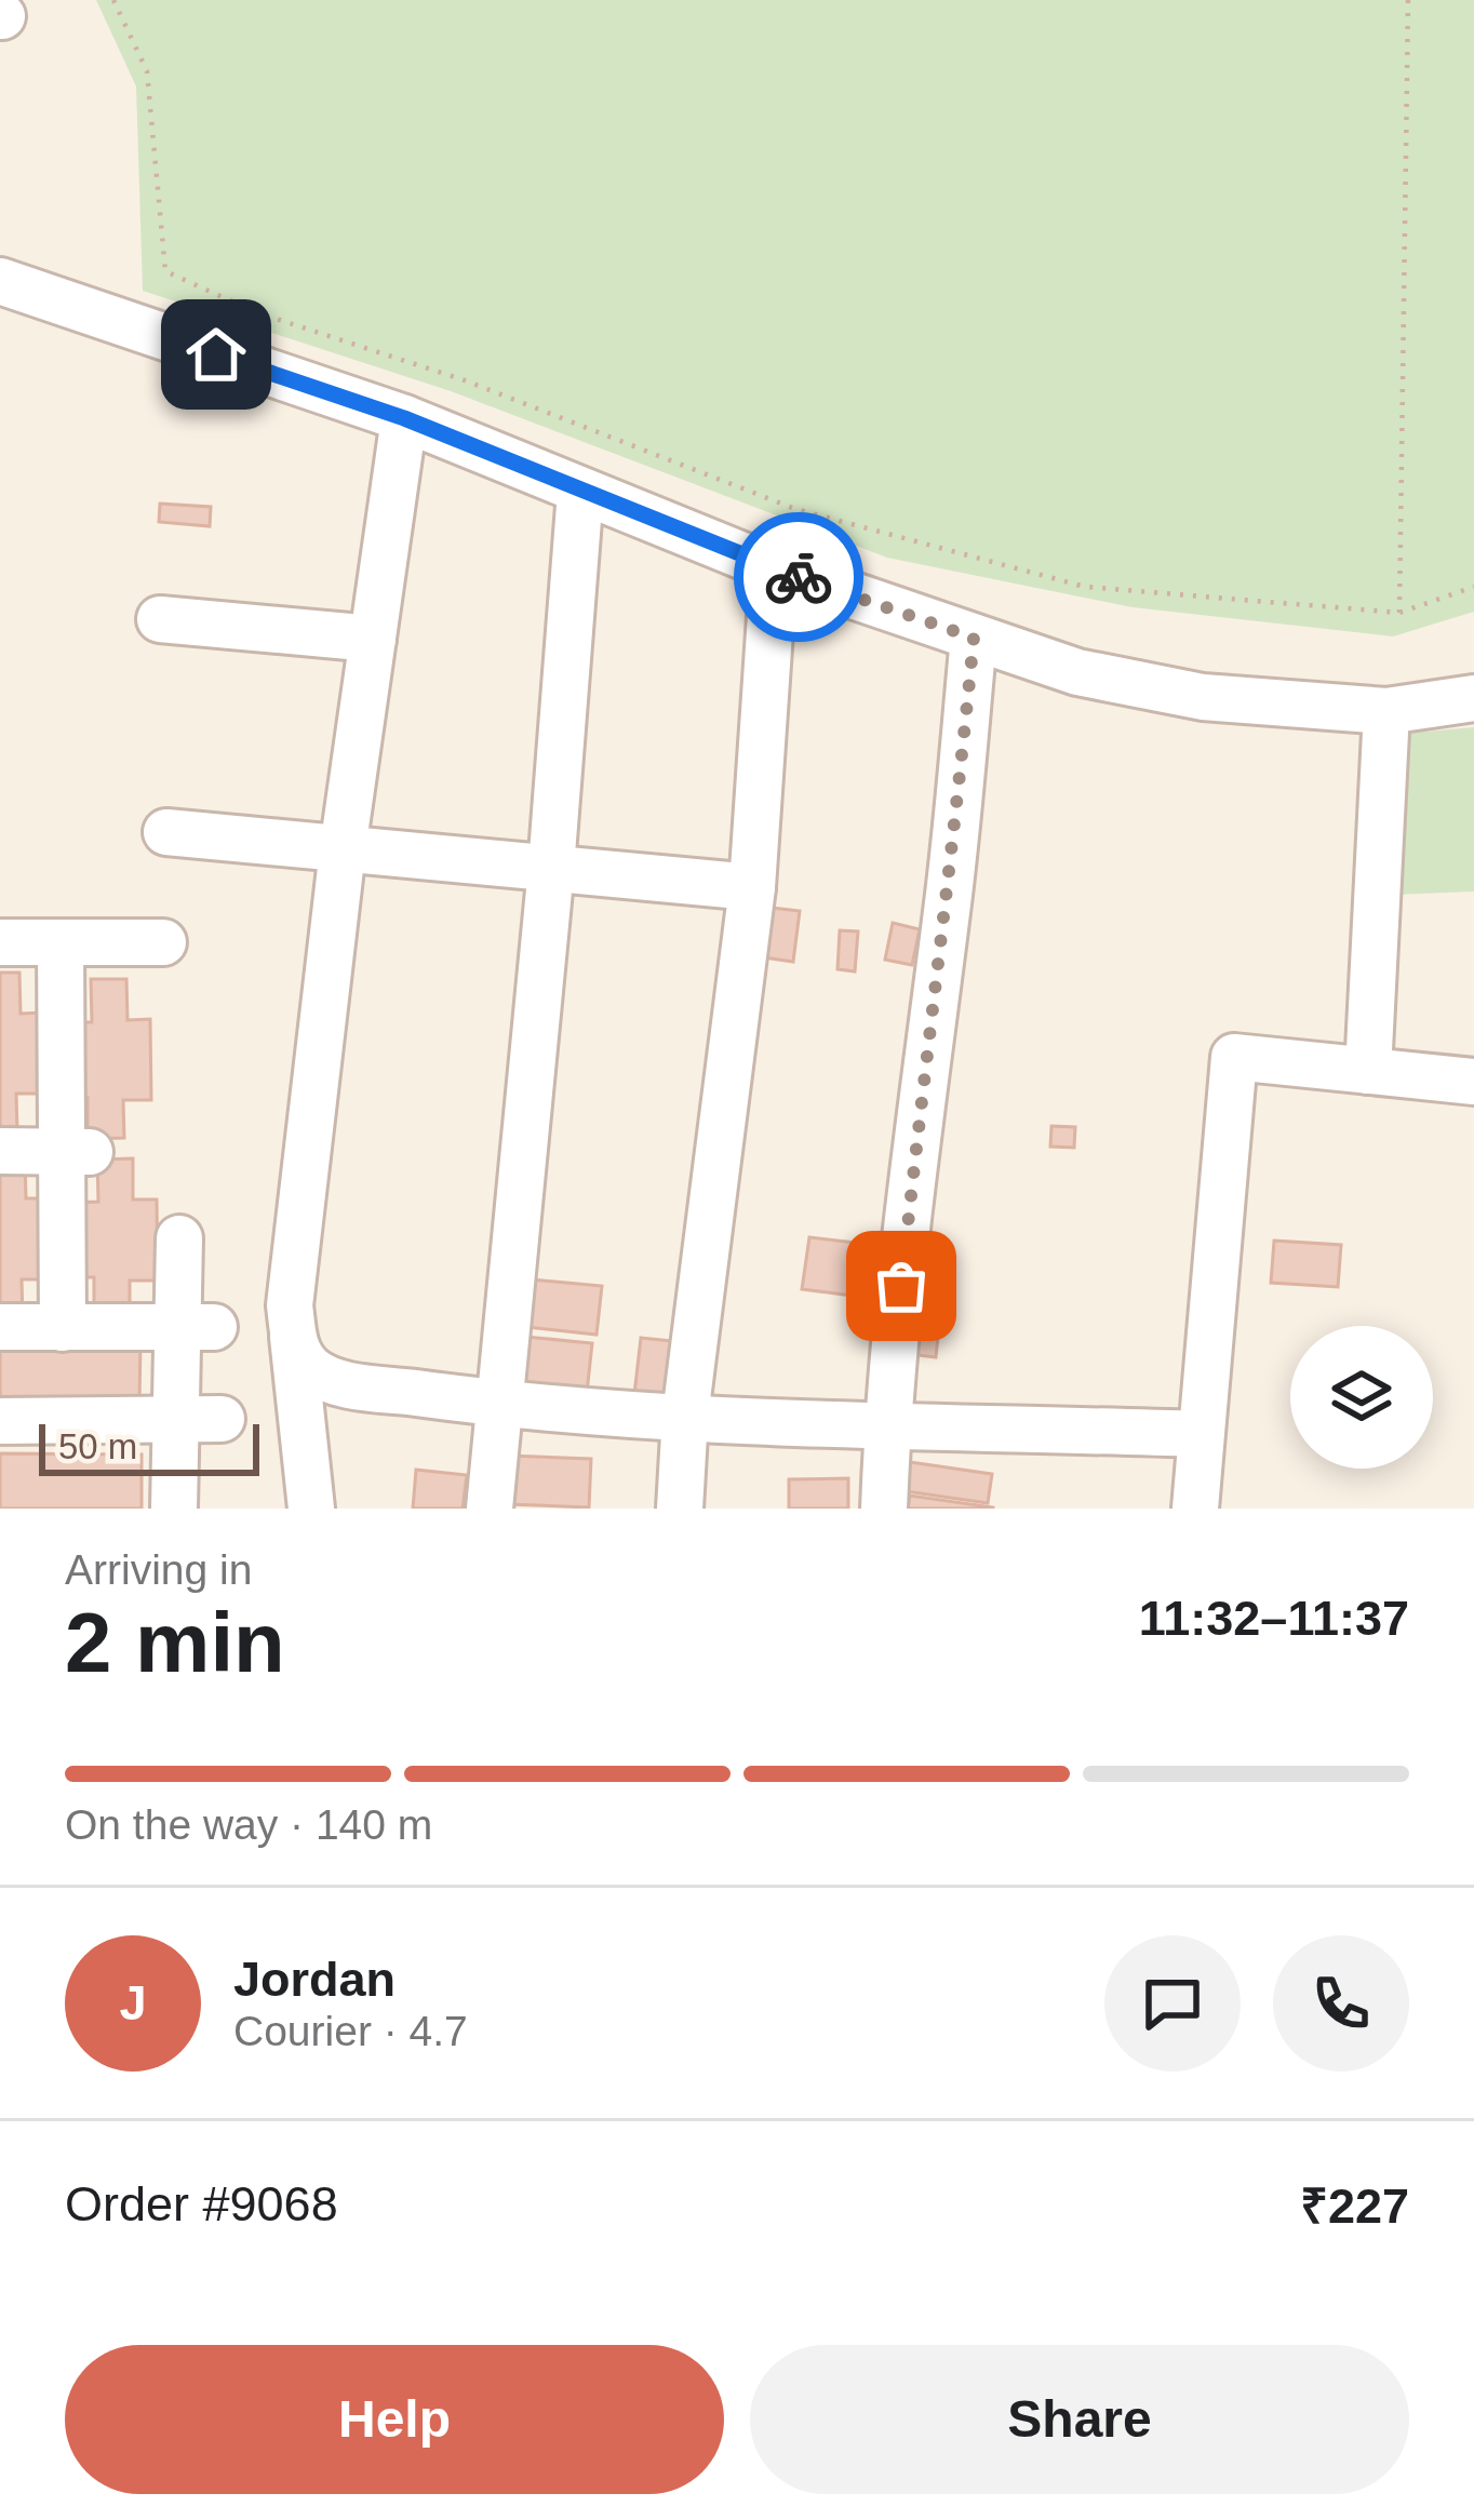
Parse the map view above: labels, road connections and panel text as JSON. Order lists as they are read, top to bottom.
{
  "scale_bar": "50 m",
  "page": {
    "scale": "50 m",
    "heading": ["2 min", "Arriving in", "11:32–11:37"],
    "panel": [
      "Jordan",
      "Courier · 4.7",
      "Order #9068",
      "₹227"
    ],
    "bar": "On the way · 140 m",
    "round": "J",
    "buttons": ["Help", "Share"]
  }
}
